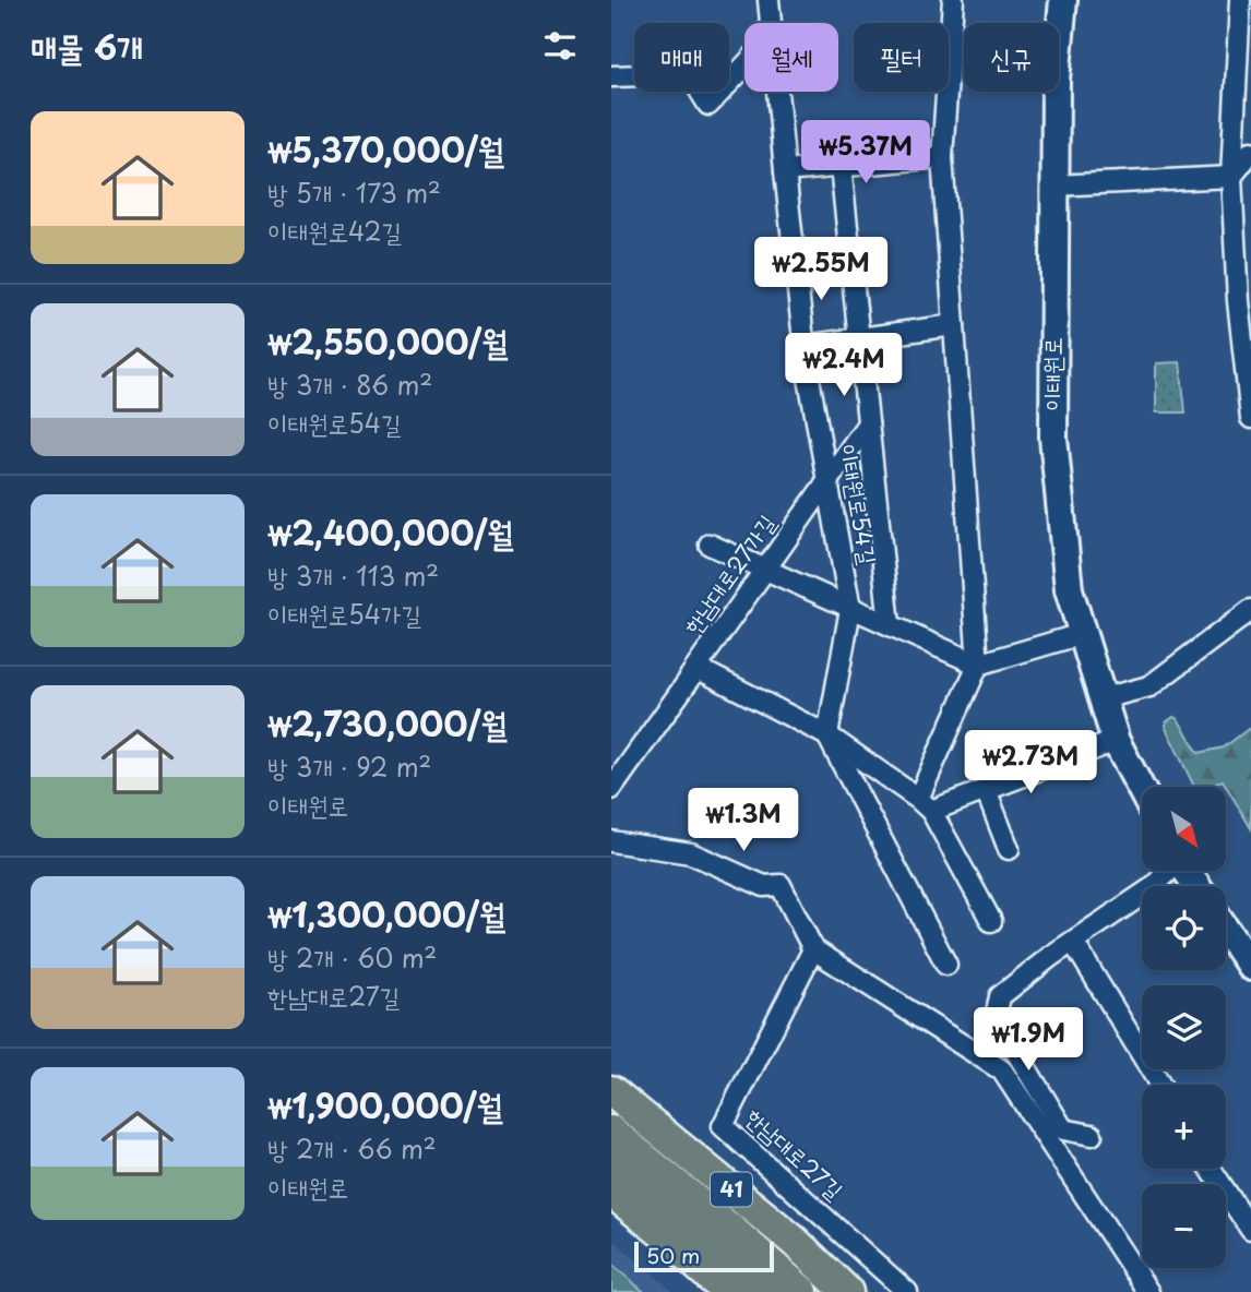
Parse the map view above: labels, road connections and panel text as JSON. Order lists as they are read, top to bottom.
{
  "streets": {
    "main road": ["이태원로", "41"],
    "street": ["이태원로54길", "한남대로27가길", "한남대로27길"]
  },
  "crossings": [
    ["이태원로54길", "한남대로27가길"]
  ],
  "scale_bar": "50 m",
  "north": "bottom right",
  "page": {
    "heading": "매물 6개",
    "chip": [
      "매매",
      "월세",
      "필터",
      "신규"
    ],
    "list": [
      {
        "name": "₩5,370,000/월",
        "note": "방 5개 · 173 m² · 이태원로42길"
      },
      {
        "name": "₩2,550,000/월",
        "note": "방 3개 · 86 m² · 이태원로54길"
      },
      {
        "name": "₩2,400,000/월",
        "note": "방 3개 · 113 m² · 이태원로54가길"
      },
      {
        "name": "₩2,730,000/월",
        "note": "방 3개 · 92 m² · 이태원로"
      },
      {
        "name": "₩1,300,000/월",
        "note": "방 2개 · 60 m² · 한남대로27길"
      },
      {
        "name": "₩1,900,000/월",
        "note": "방 2개 · 66 m² · 이태원로"
      }
    ],
    "price": [
      "₩5.37M",
      "₩2.55M",
      "₩2.4M",
      "₩2.73M",
      "₩1.3M",
      "₩1.9M"
    ],
    "map_buttons": ["+", "−"],
    "scale": "50 m"
  }
}
